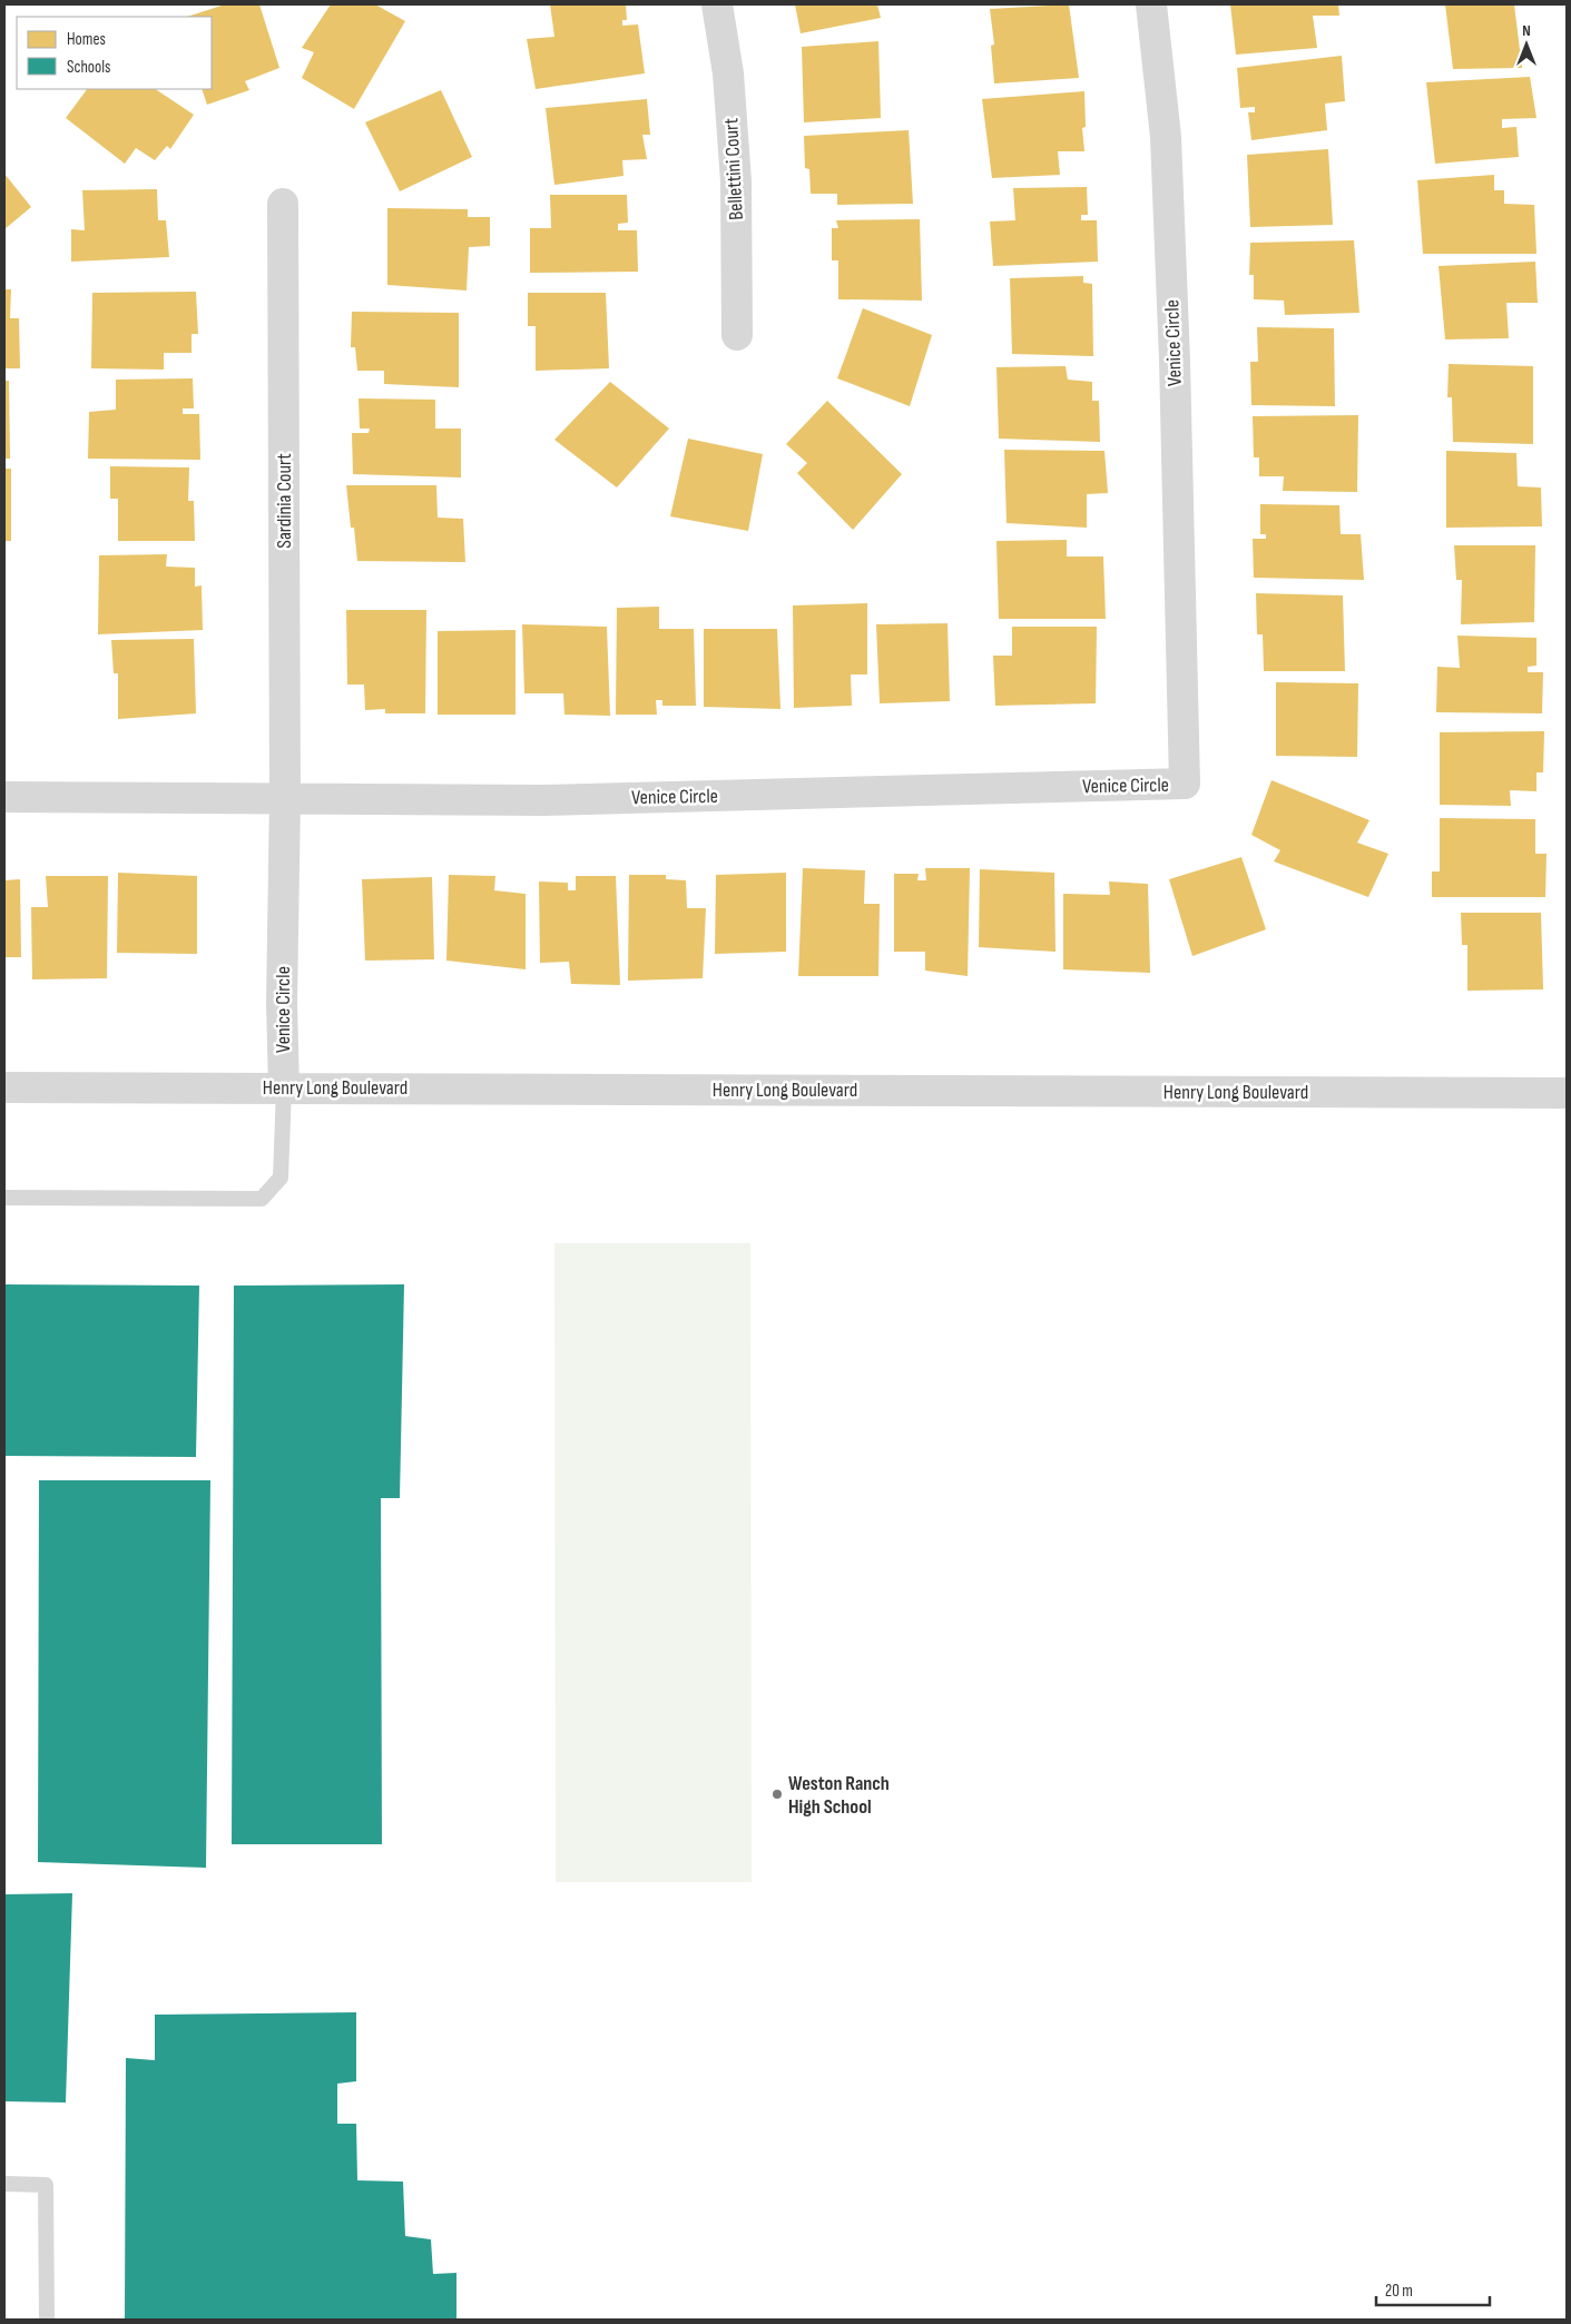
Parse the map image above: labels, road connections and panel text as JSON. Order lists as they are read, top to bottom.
{
  "streets": {
    "street": [
      "Bellettini Court",
      "Venice Circle",
      "Sardinia Court",
      "Henry Long Boulevard"
    ]
  },
  "crossings": [
    ["Venice Circle", "Sardinia Court"],
    ["Venice Circle", "Henry Long Boulevard"]
  ],
  "places": ["Weston Ranch High School"],
  "legend": ["Homes", "Schools"],
  "scale_bar": "20 m",
  "north": "top"
}
